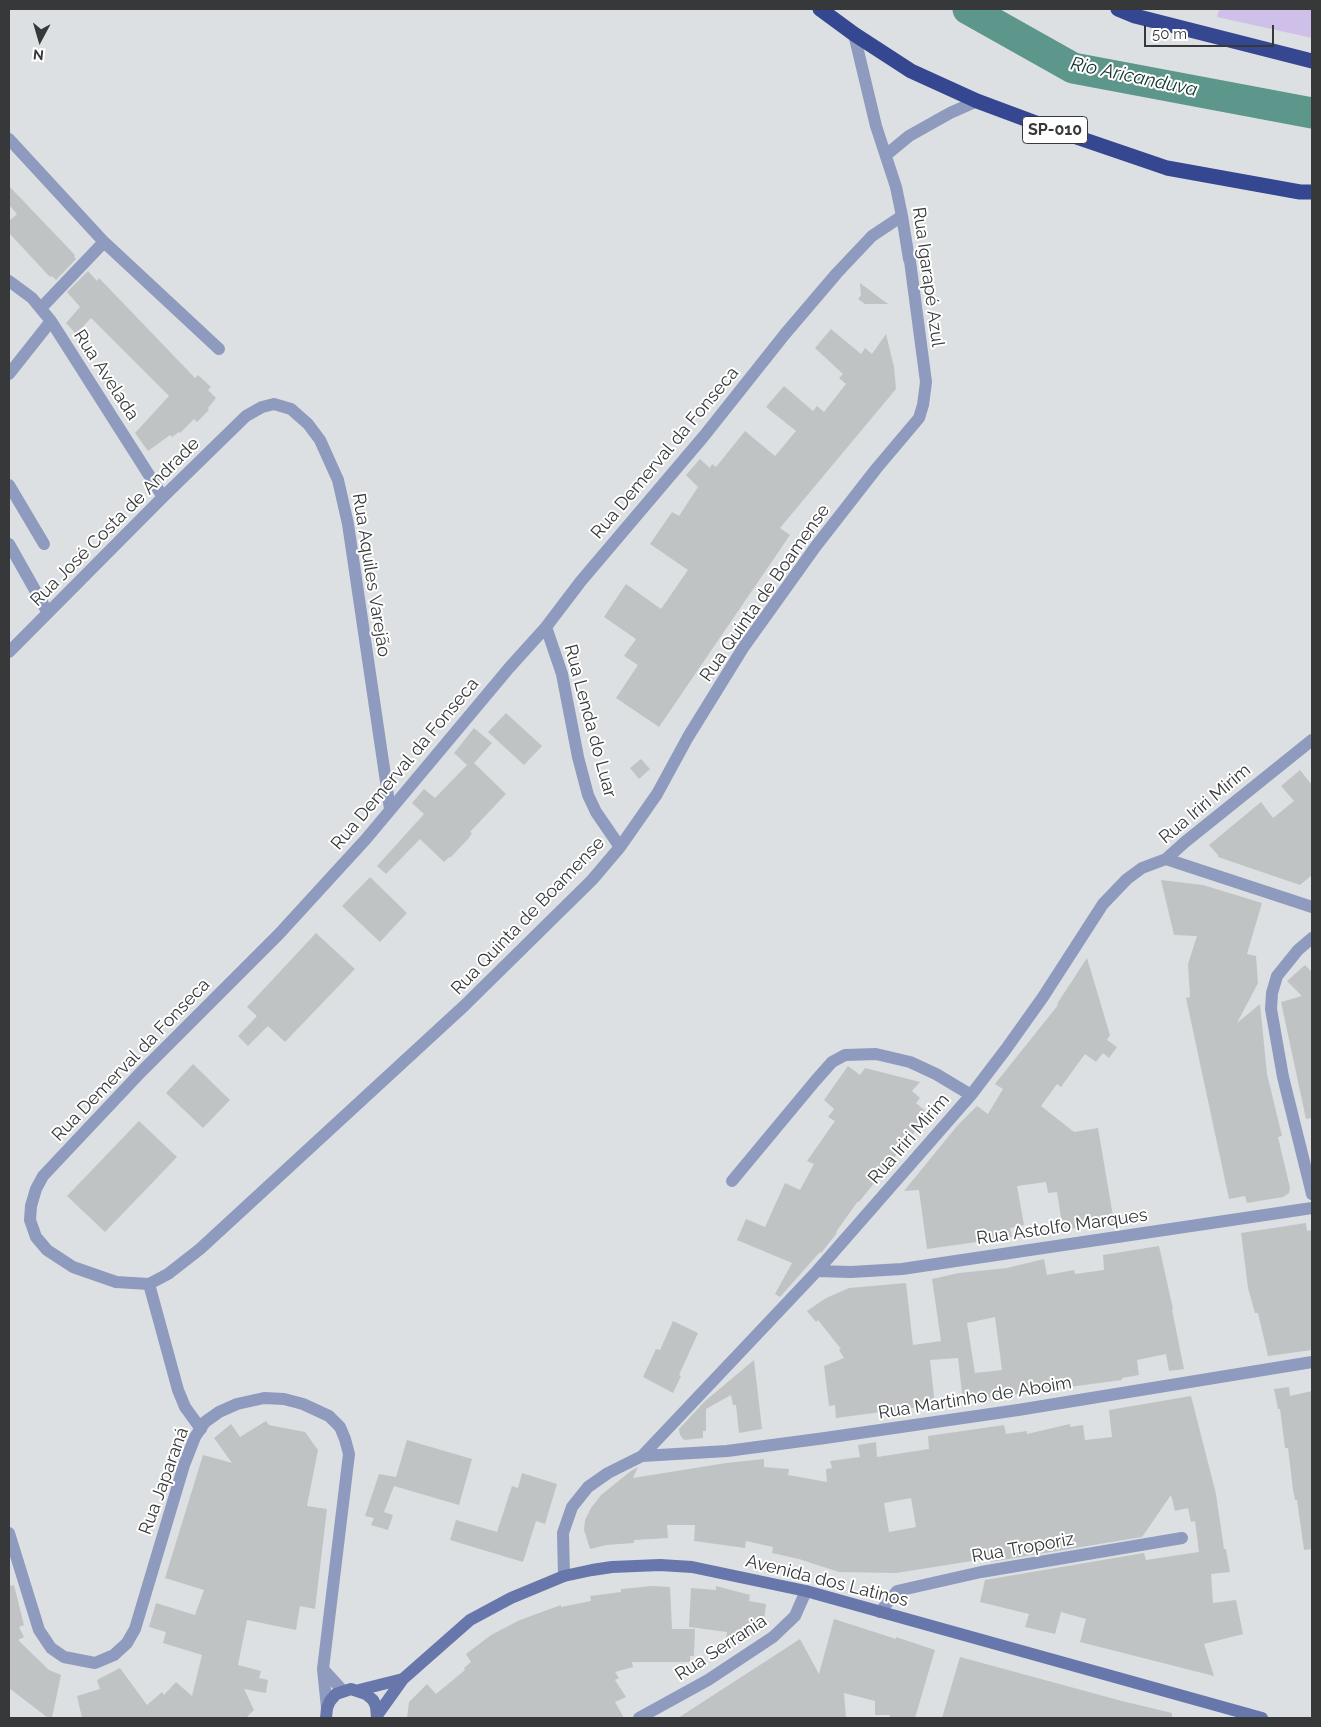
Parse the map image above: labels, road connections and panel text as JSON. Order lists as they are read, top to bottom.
{
  "streets": {
    "highway": ["SP-010"],
    "main road": ["Avenida dos Latinos"],
    "street": [
      "Rua Igarapé Azul",
      "Rua Avelada",
      "Rua Demerval da Fonseca",
      "Rua José Costa de Andrade",
      "Rua Aquiles Varejão",
      "Rua Quinta de Boamense",
      "Rua Lenda do Luar",
      "Rua Iriri Mirim",
      "Rua Astolfo Marques",
      "Rua Martinho de Aboim",
      "Rua Japaraná",
      "Rua Troporiz",
      "Rua Serrania"
    ]
  },
  "crossings": [
    ["SP-010", "Rua Igarapé Azul"],
    ["Rua Igarapé Azul", "Rua Demerval da Fonseca"],
    ["Rua Igarapé Azul", "Rua Quinta de Boamense"],
    ["Rua Avelada", "Rua José Costa de Andrade"],
    ["Rua Demerval da Fonseca", "Rua Aquiles Varejão"],
    ["Rua Demerval da Fonseca", "Rua Quinta de Boamense"],
    ["Rua Demerval da Fonseca", "Rua Lenda do Luar"],
    ["Rua José Costa de Andrade", "Rua Aquiles Varejão"],
    ["Rua Quinta de Boamense", "Rua Lenda do Luar"],
    ["Rua Iriri Mirim", "Rua Astolfo Marques"],
    ["Rua Iriri Mirim", "Rua Martinho de Aboim"],
    ["Rua Iriri Mirim", "Avenida dos Latinos"],
    ["Rua Troporiz", "Avenida dos Latinos"],
    ["Avenida dos Latinos", "Rua Serrania"]
  ],
  "water": ["Rio Aricanduva"],
  "scale_bar": "50 m",
  "north": "bottom"
}
